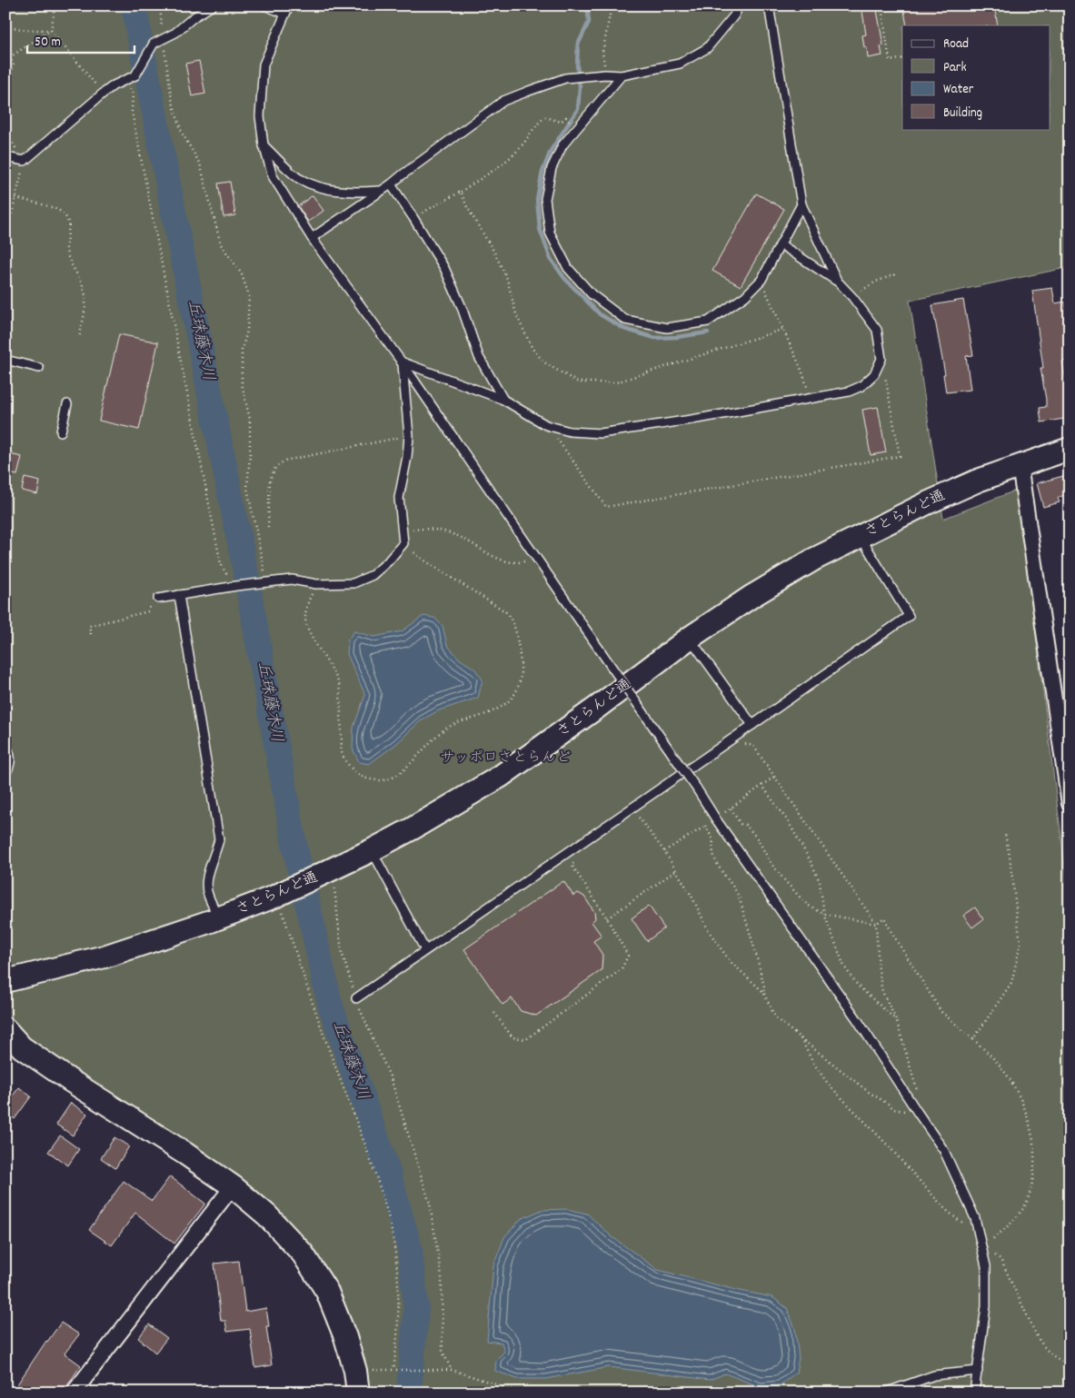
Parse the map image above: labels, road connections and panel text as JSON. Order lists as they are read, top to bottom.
{
  "streets": {
    "street": ["さとらんど通"]
  },
  "water": ["丘珠藤木川"],
  "parks": ["サッポロさとらんど"],
  "legend": [
    "Road",
    "Park",
    "Water",
    "Building"
  ],
  "scale_bar": "50 m"
}
